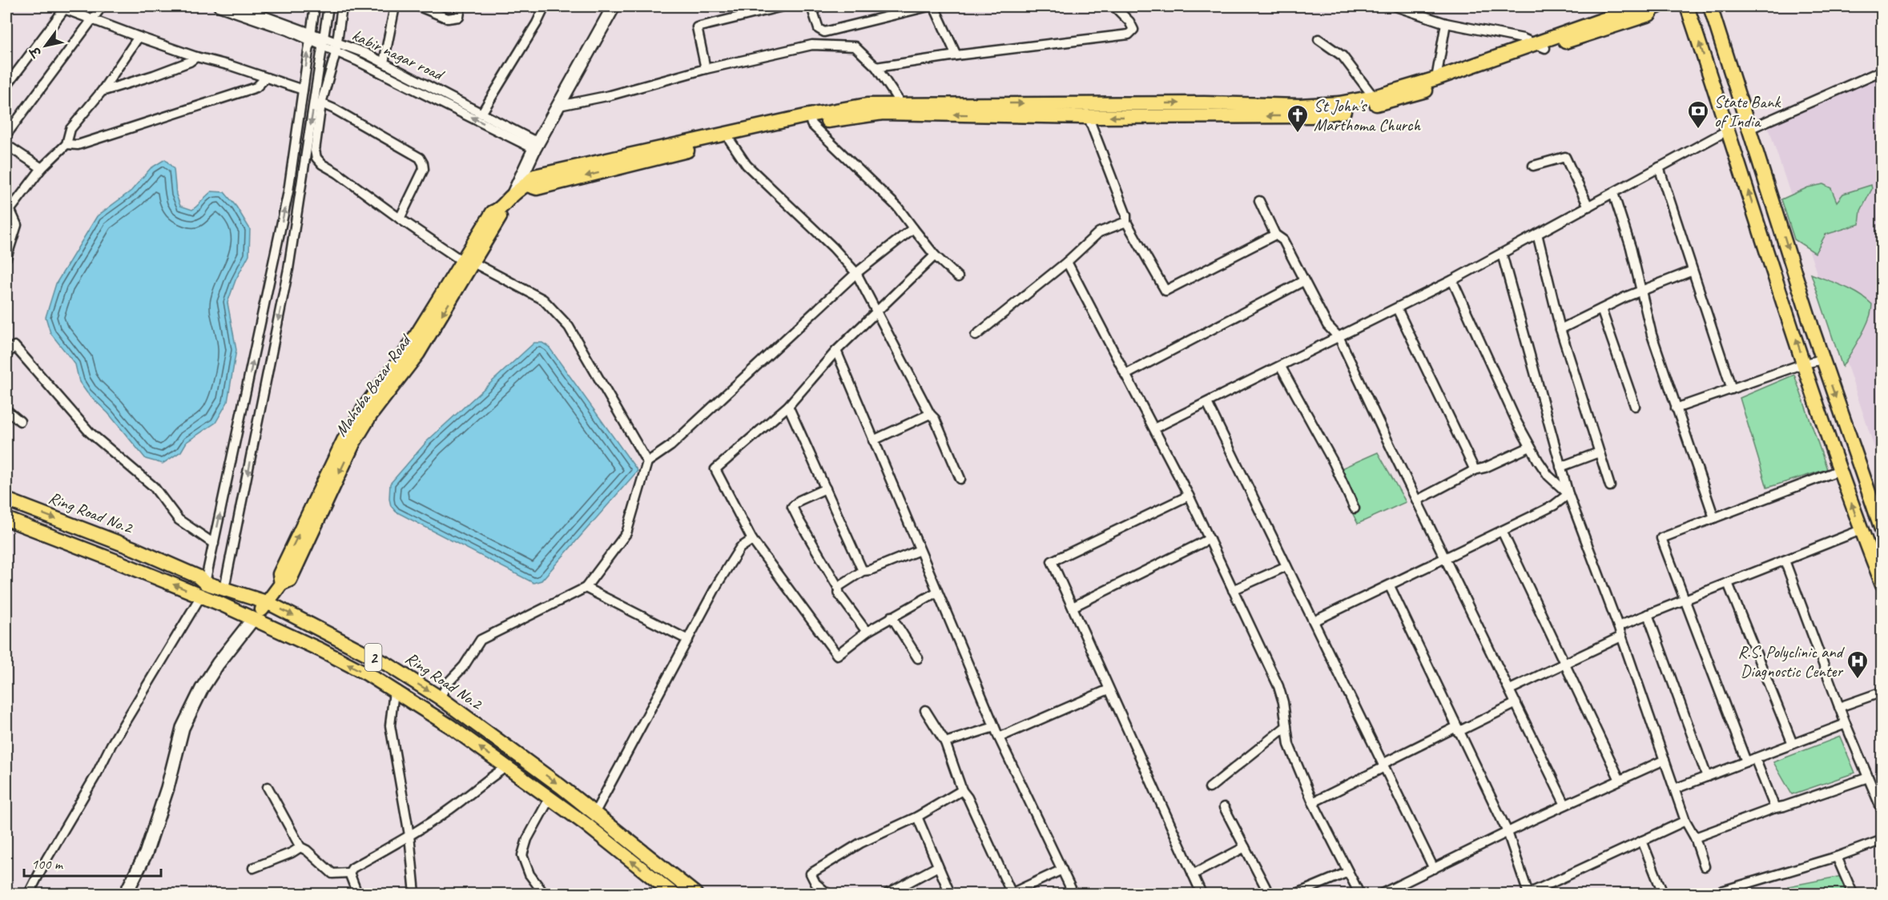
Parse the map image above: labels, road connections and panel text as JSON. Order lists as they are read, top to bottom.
{
  "streets": {
    "main road": ["Mahoba Bazar Road", "Ring Road No.2", "2"],
    "street": ["kabir nagar road"]
  },
  "crossings": [
    ["kabir nagar road", "Mahoba Bazar Road"],
    ["Mahoba Bazar Road", "Ring Road No.2"]
  ],
  "places": {
    "bank": ["State Bank of India"],
    "church": ["St John's Marthoma Church"],
    "hospital": ["R.S. Polyclinic and Diagnostic Center"]
  },
  "scale_bar": "100 m",
  "north": "bottom left"
}
